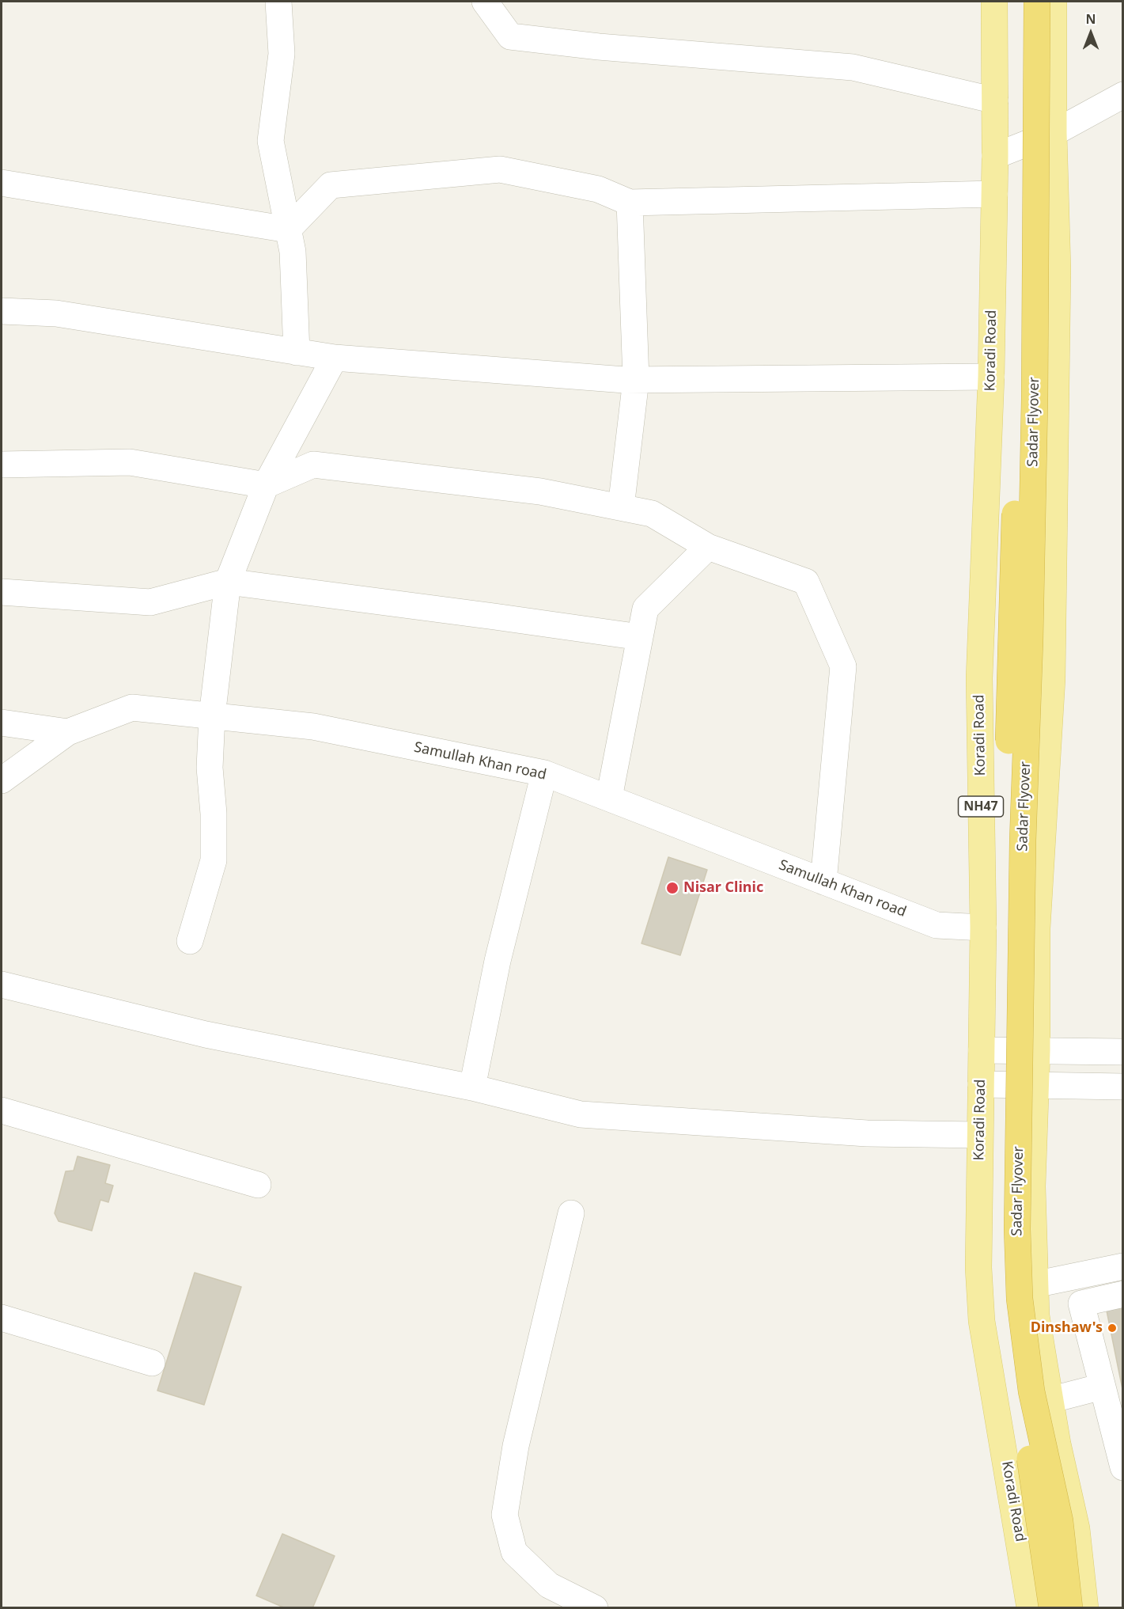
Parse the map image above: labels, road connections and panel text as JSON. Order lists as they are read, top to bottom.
{
  "streets": {
    "highway": ["Sadar Flyover"],
    "main road": ["Koradi Road", "NH47"],
    "street": ["Samullah Khan road"]
  },
  "crossings": [
    ["Koradi Road", "Samullah Khan road"]
  ],
  "places": ["Nisar Clinic", "Dinshaw's"],
  "north": "top"
}
